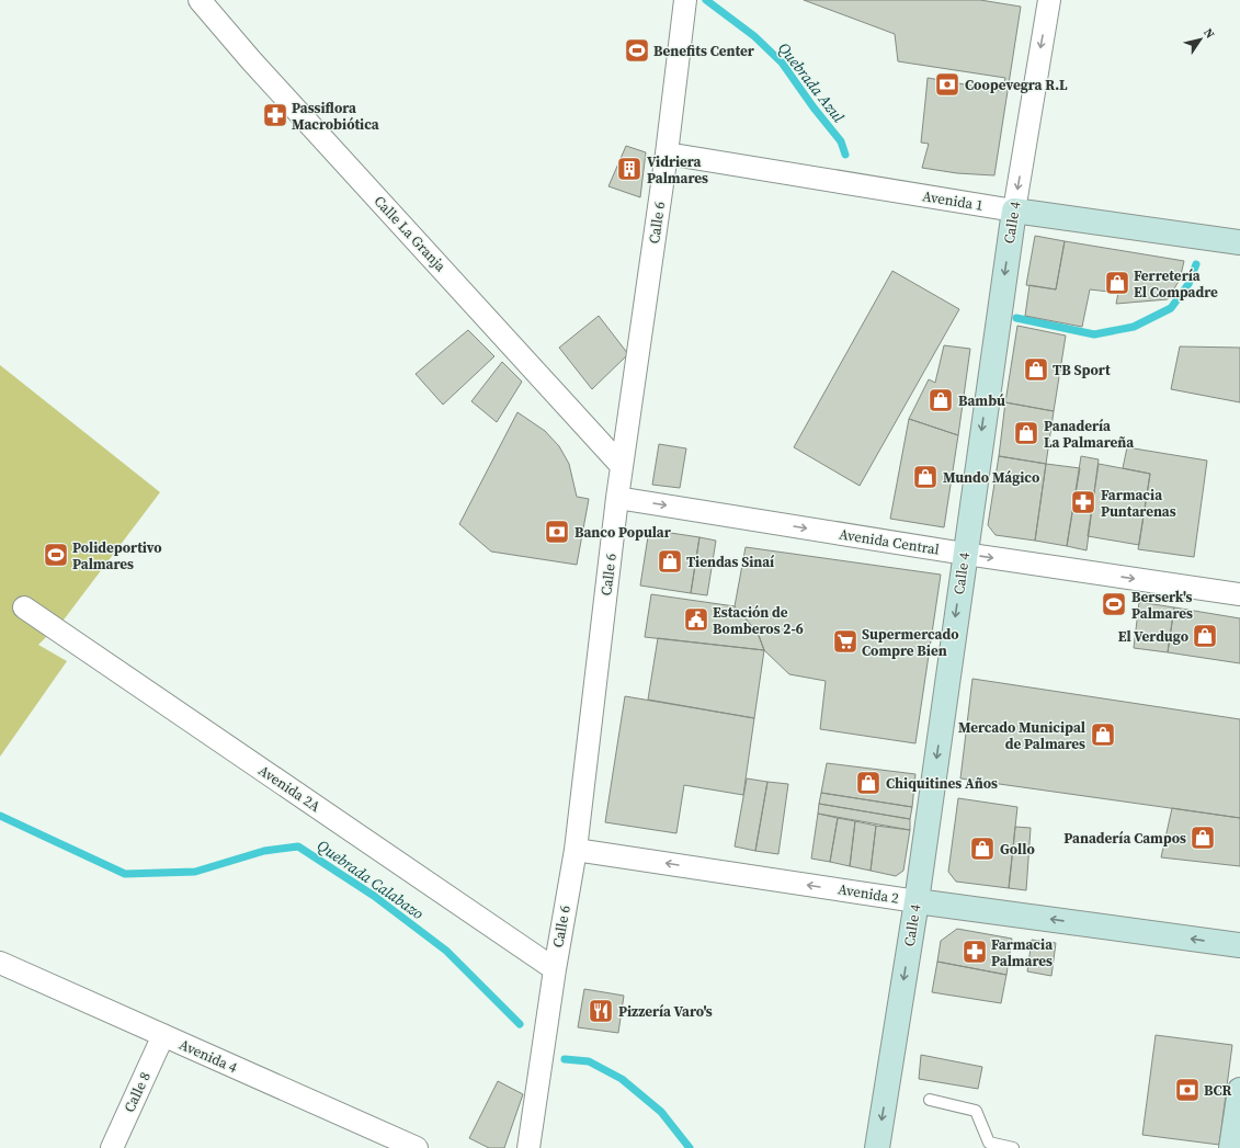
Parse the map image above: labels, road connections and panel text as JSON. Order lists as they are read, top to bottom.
{
  "streets": {
    "main road": ["Avenida 1", "Calle 4", "Avenida 2"],
    "street": [
      "Calle 6",
      "Calle La Granja",
      "Avenida Central",
      "Avenida 2A",
      "Avenida 4",
      "Calle 8"
    ]
  },
  "crossings": [
    ["Avenida 1", "Calle 6"],
    ["Avenida 1", "Calle 4"],
    ["Calle 6", "Calle La Granja"],
    ["Calle 6", "Avenida Central"],
    ["Calle 6", "Avenida 2A"],
    ["Calle 6", "Avenida 2"],
    ["Calle 4", "Avenida Central"],
    ["Calle 4", "Avenida 2"],
    ["Avenida 4", "Calle 8"]
  ],
  "one_way": ["Calle 4", "Avenida Central", "Avenida 2"],
  "water": ["Quebrada Azul", "Quebrada Calabazo"],
  "places": {
    "sports": ["Benefits Center", "Polideportivo Palmares", "Berserk's Palmares"],
    "bank": ["Coopevegra R.L", "Banco Popular", "BCR"],
    "pharmacy": ["Passiflora Macrobiótica", "Farmacia Puntarenas", "Farmacia Palmares"],
    "building": ["Vidriera Palmares"],
    "shop": [
      "Ferretería El Compadre",
      "TB Sport",
      "Bambú",
      "Panadería La Palmareña",
      "Mundo Mágico",
      "Tiendas Sinaí",
      "El Verdugo",
      "Mercado Municipal de Palmares",
      "Chiquitines Años",
      "Panadería Campos",
      "Gollo"
    ],
    "public building": ["Estación de Bomberos 2-6"],
    "supermarket": ["Supermercado Compre Bien"],
    "restaurant": ["Pizzería Varo's"]
  },
  "north": "top right"
}
